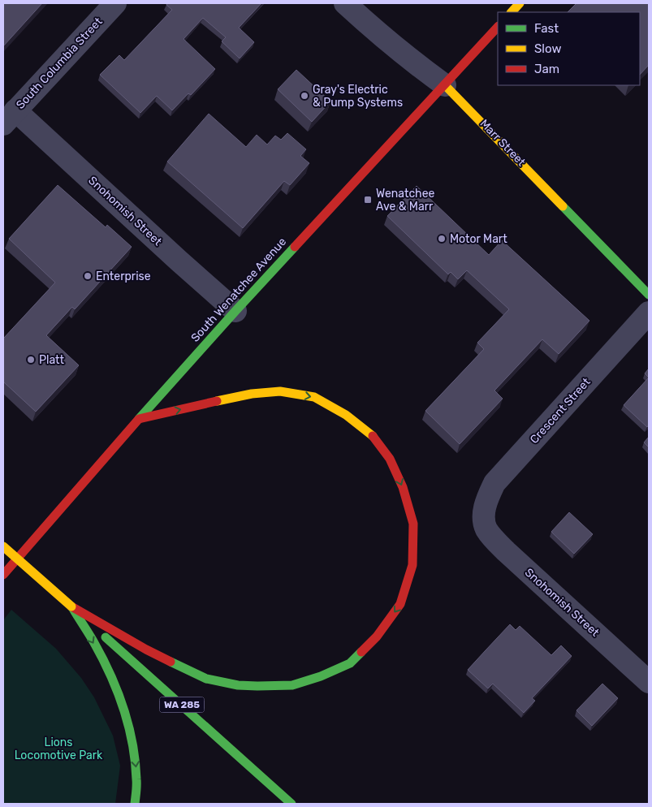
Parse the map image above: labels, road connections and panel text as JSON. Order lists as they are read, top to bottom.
{
  "streets": {
    "main road": ["Marr Street", "South Wenatchee Avenue", "WA 285"],
    "street": ["South Columbia Street", "Snohomish Street", "Crescent Street"]
  },
  "crossings": [
    ["South Columbia Street", "Snohomish Street"],
    ["Marr Street", "South Wenatchee Avenue"],
    ["Snohomish Street", "South Wenatchee Avenue"],
    ["Snohomish Street", "Crescent Street"]
  ],
  "parks": ["Lions Locomotive Park"],
  "places": {
    "other": [
      "Gray's Electric & Pump Systems",
      "Motor Mart",
      "Enterprise",
      "Platt"
    ],
    "transit": ["Wenatchee Ave & Marr"]
  },
  "legend": ["Fast", "Slow", "Jam"]
}
